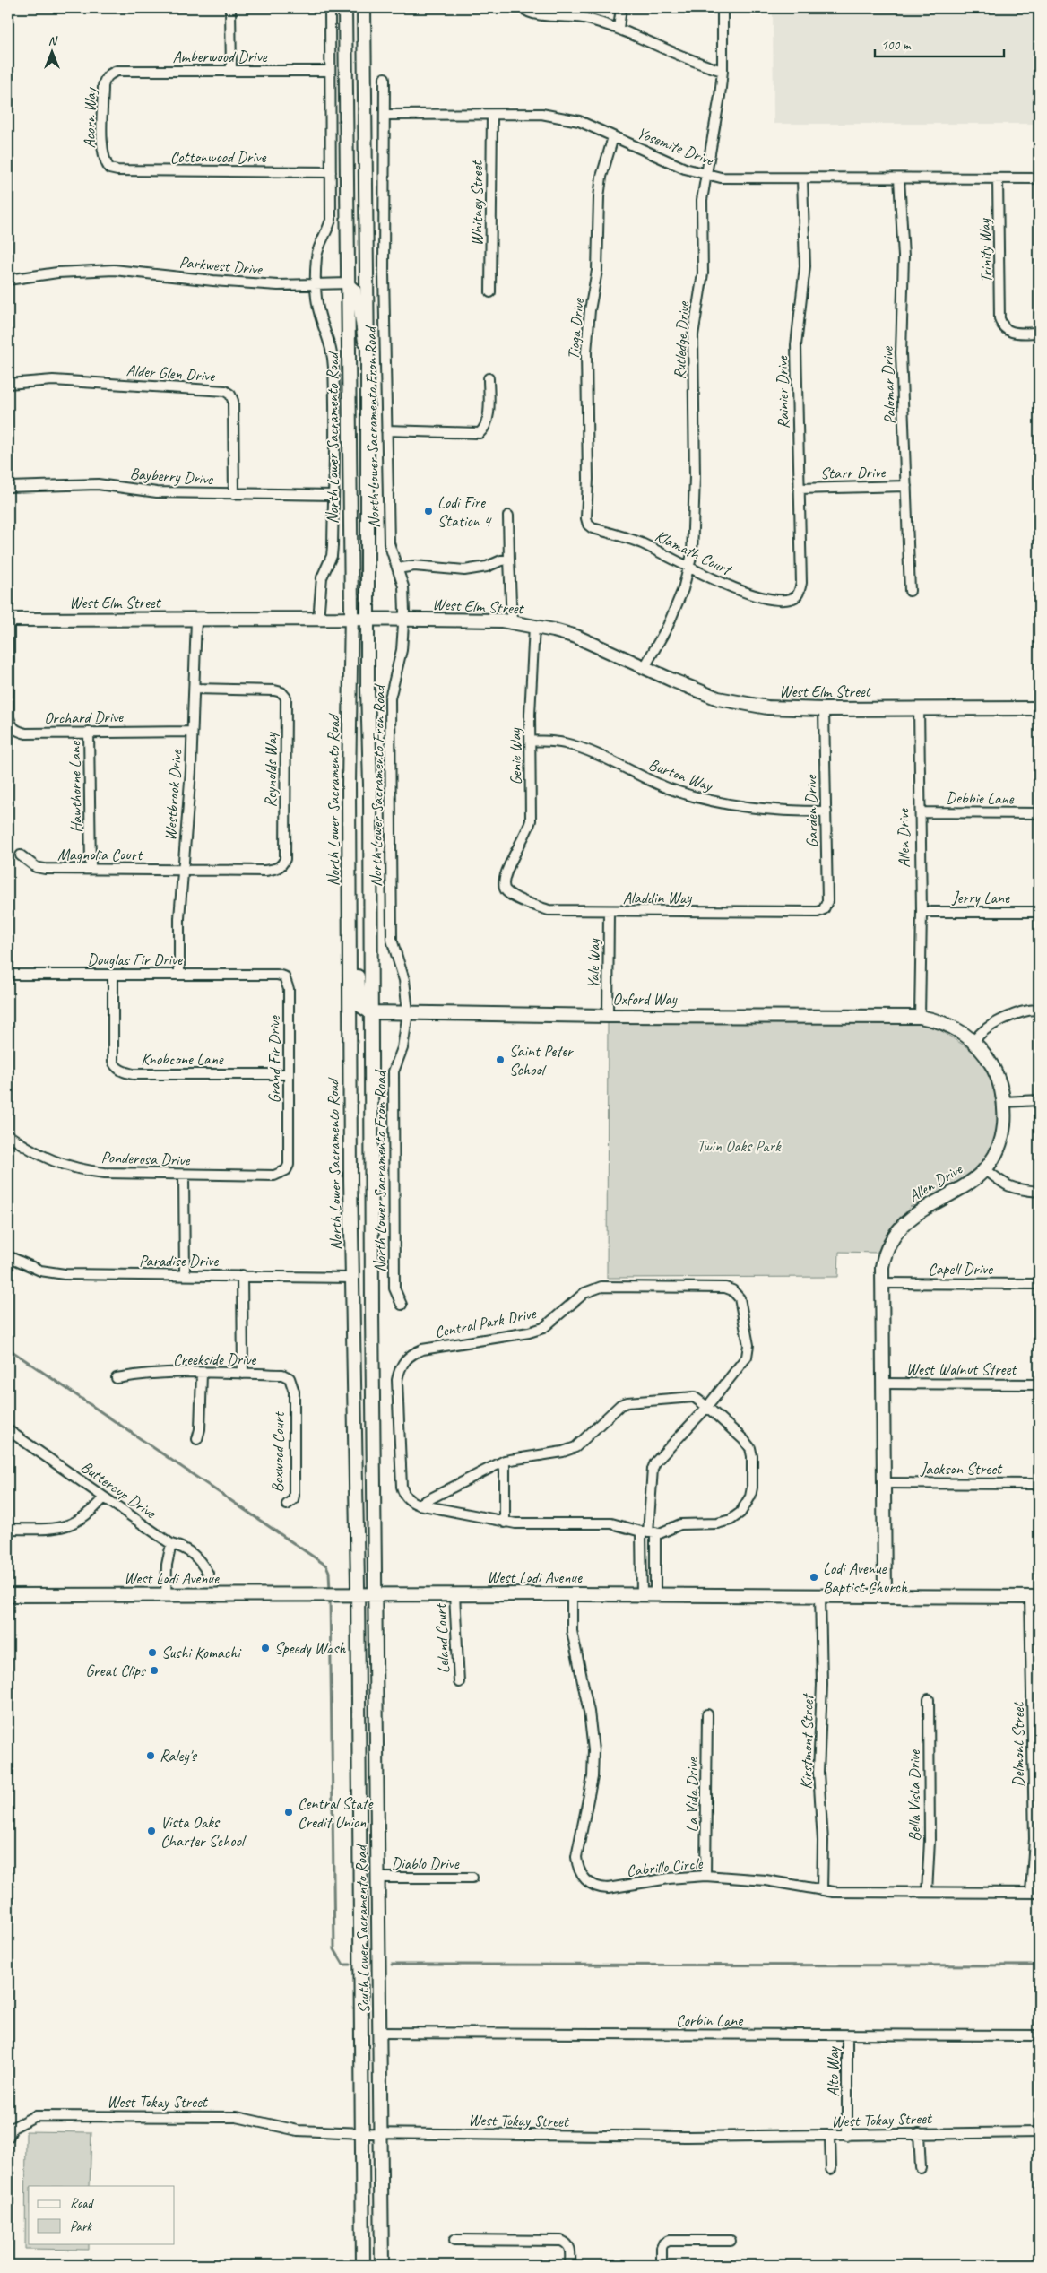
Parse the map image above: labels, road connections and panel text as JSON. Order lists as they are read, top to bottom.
{
  "streets": {
    "main road": [
      "North Lower Sacramento Road",
      "West Elm Street",
      "Allen Drive",
      "Oxford Way",
      "West Lodi Avenue",
      "South Lower Sacramento Road"
    ],
    "street": [
      "Amberwood Drive",
      "Acorn Way",
      "Yosemite Drive",
      "Cottonwood Drive",
      "Whitney Street",
      "Trinity Way",
      "Parkwest Drive",
      "Tioga Drive",
      "Rutledge Drive",
      "Alder Glen Drive",
      "Palomar Drive",
      "Rainier Drive",
      "North Lower Sacramento Fron Road",
      "Starr Drive",
      "Bayberry Drive",
      "Klamath Court",
      "Orchard Drive",
      "Genie Way",
      "Reynolds Way",
      "Burton Way",
      "Hawthorne Lane",
      "Westbrook Drive",
      "Debbie Lane",
      "Garden Drive",
      "Magnolia Court",
      "Aladdin Way",
      "Jerry Lane",
      "Douglas Fir Drive",
      "Yale Way",
      "Knobcone Lane",
      "Grand Fir Drive",
      "Ponderosa Drive",
      "Paradise Drive",
      "Capell Drive",
      "Central Park Drive",
      "Creekside Drive",
      "West Walnut Street",
      "Boxwood Court",
      "Jackson Street",
      "Buttercup Drive",
      "Leland Court",
      "Kirstmont Street",
      "Delmont Street",
      "La Vida Drive",
      "Bella Vista Drive",
      "Diablo Drive",
      "Cabrillo Circle",
      "Corbin Lane",
      "Alto Way",
      "West Tokay Street"
    ]
  },
  "crossings": [
    ["Amberwood Drive", "Acorn Way"],
    ["Acorn Way", "Cottonwood Drive"],
    ["Yosemite Drive", "Whitney Street"],
    ["Yosemite Drive", "Trinity Way"],
    ["Yosemite Drive", "Tioga Drive"],
    ["Yosemite Drive", "Rutledge Drive"],
    ["Yosemite Drive", "Palomar Drive"],
    ["Yosemite Drive", "Rainier Drive"],
    ["Yosemite Drive", "North Lower Sacramento Fron Road"],
    ["Parkwest Drive", "North Lower Sacramento Road"],
    ["Tioga Drive", "Klamath Court"],
    ["Rutledge Drive", "Klamath Court"],
    ["Rutledge Drive", "West Elm Street"],
    ["Alder Glen Drive", "Bayberry Drive"],
    ["Palomar Drive", "Starr Drive"],
    ["Rainier Drive", "Starr Drive"],
    ["Rainier Drive", "Klamath Court"],
    ["North Lower Sacramento Fron Road", "West Elm Street"],
    ["North Lower Sacramento Fron Road", "Oxford Way"],
    ["North Lower Sacramento Road", "West Elm Street"],
    ["North Lower Sacramento Road", "Oxford Way"],
    ["North Lower Sacramento Road", "Paradise Drive"],
    ["North Lower Sacramento Road", "West Lodi Avenue"],
    ["North Lower Sacramento Road", "South Lower Sacramento Road"],
    ["West Elm Street", "Genie Way"],
    ["West Elm Street", "Westbrook Drive"],
    ["West Elm Street", "Garden Drive"],
    ["West Elm Street", "Allen Drive"],
    ["Orchard Drive", "Hawthorne Lane"],
    ["Orchard Drive", "Westbrook Drive"],
    ["Genie Way", "Burton Way"],
    ["Genie Way", "Aladdin Way"],
    ["Reynolds Way", "Westbrook Drive"],
    ["Reynolds Way", "Magnolia Court"],
    ["Burton Way", "Garden Drive"],
    ["Hawthorne Lane", "Magnolia Court"],
    ["Westbrook Drive", "Magnolia Court"],
    ["Westbrook Drive", "Douglas Fir Drive"],
    ["Debbie Lane", "Allen Drive"],
    ["Garden Drive", "Aladdin Way"],
    ["Allen Drive", "Jerry Lane"],
    ["Allen Drive", "Oxford Way"],
    ["Allen Drive", "Capell Drive"],
    ["Allen Drive", "West Walnut Street"],
    ["Allen Drive", "Jackson Street"],
    ["Allen Drive", "West Lodi Avenue"],
    ["Aladdin Way", "Yale Way"],
    ["Douglas Fir Drive", "Knobcone Lane"],
    ["Douglas Fir Drive", "Grand Fir Drive"],
    ["Yale Way", "Oxford Way"],
    ["Knobcone Lane", "Grand Fir Drive"],
    ["Grand Fir Drive", "Ponderosa Drive"],
    ["Central Park Drive", "West Lodi Avenue"],
    ["Creekside Drive", "Boxwood Court"],
    ["West Lodi Avenue", "Leland Court"],
    ["West Lodi Avenue", "Kirstmont Street"],
    ["West Lodi Avenue", "Delmont Street"],
    ["West Lodi Avenue", "Cabrillo Circle"],
    ["West Lodi Avenue", "South Lower Sacramento Road"],
    ["Kirstmont Street", "Cabrillo Circle"],
    ["Delmont Street", "Cabrillo Circle"],
    ["La Vida Drive", "Cabrillo Circle"],
    ["Bella Vista Drive", "Cabrillo Circle"],
    ["Diablo Drive", "South Lower Sacramento Road"],
    ["South Lower Sacramento Road", "Corbin Lane"],
    ["South Lower Sacramento Road", "West Tokay Street"],
    ["Corbin Lane", "Alto Way"],
    ["Alto Way", "West Tokay Street"]
  ],
  "parks": ["Twin Oaks Park"],
  "places": [
    "Lodi Fire Station 4",
    "Saint Peter School",
    "Lodi Avenue Baptist Church",
    "Speedy Wash",
    "Sushi Komachi",
    "Great Clips",
    "Raley's",
    "Central State Credit Union",
    "Vista Oaks Charter School"
  ],
  "legend": ["Road", "Park"],
  "scale_bar": "100 m",
  "north": "top"
}
